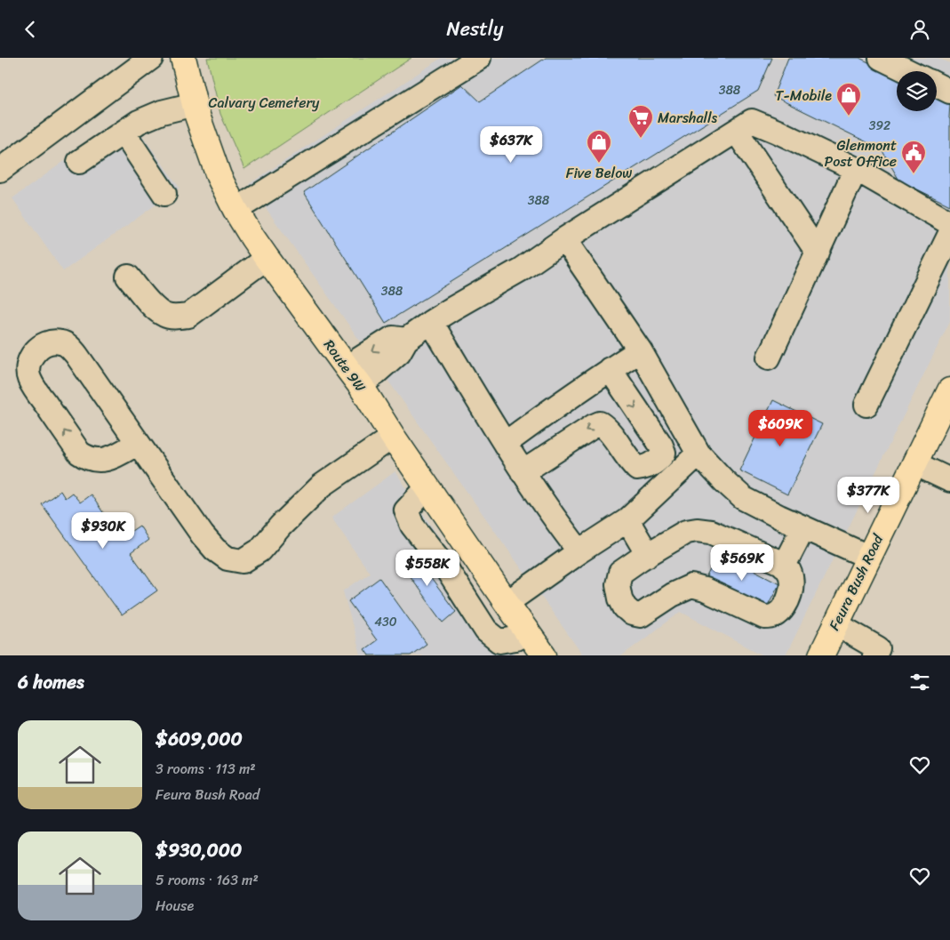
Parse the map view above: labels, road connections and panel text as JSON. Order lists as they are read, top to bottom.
{
  "streets": {
    "main road": ["Route 9W", "Feura Bush Road"]
  },
  "parks": ["Calvary Cemetery"],
  "places": {
    "shop": ["T-Mobile", "Five Below"],
    "supermarket": ["Marshalls"],
    "public building": ["Glenmont Post Office"]
  },
  "house_numbers": [
    "388",
    "392",
    "388",
    "388",
    "430"
  ],
  "page": {
    "header": "Nestly",
    "price": [
      "$637K",
      "$609K",
      "$377K",
      "$930K",
      "$569K",
      "$558K"
    ],
    "heading": "6 homes",
    "list": [
      {
        "name": "$609,000",
        "note": "3 rooms · 113 m² · Feura Bush Road"
      },
      {
        "name": "$930,000",
        "note": "5 rooms · 163 m² · House"
      }
    ]
  }
}
